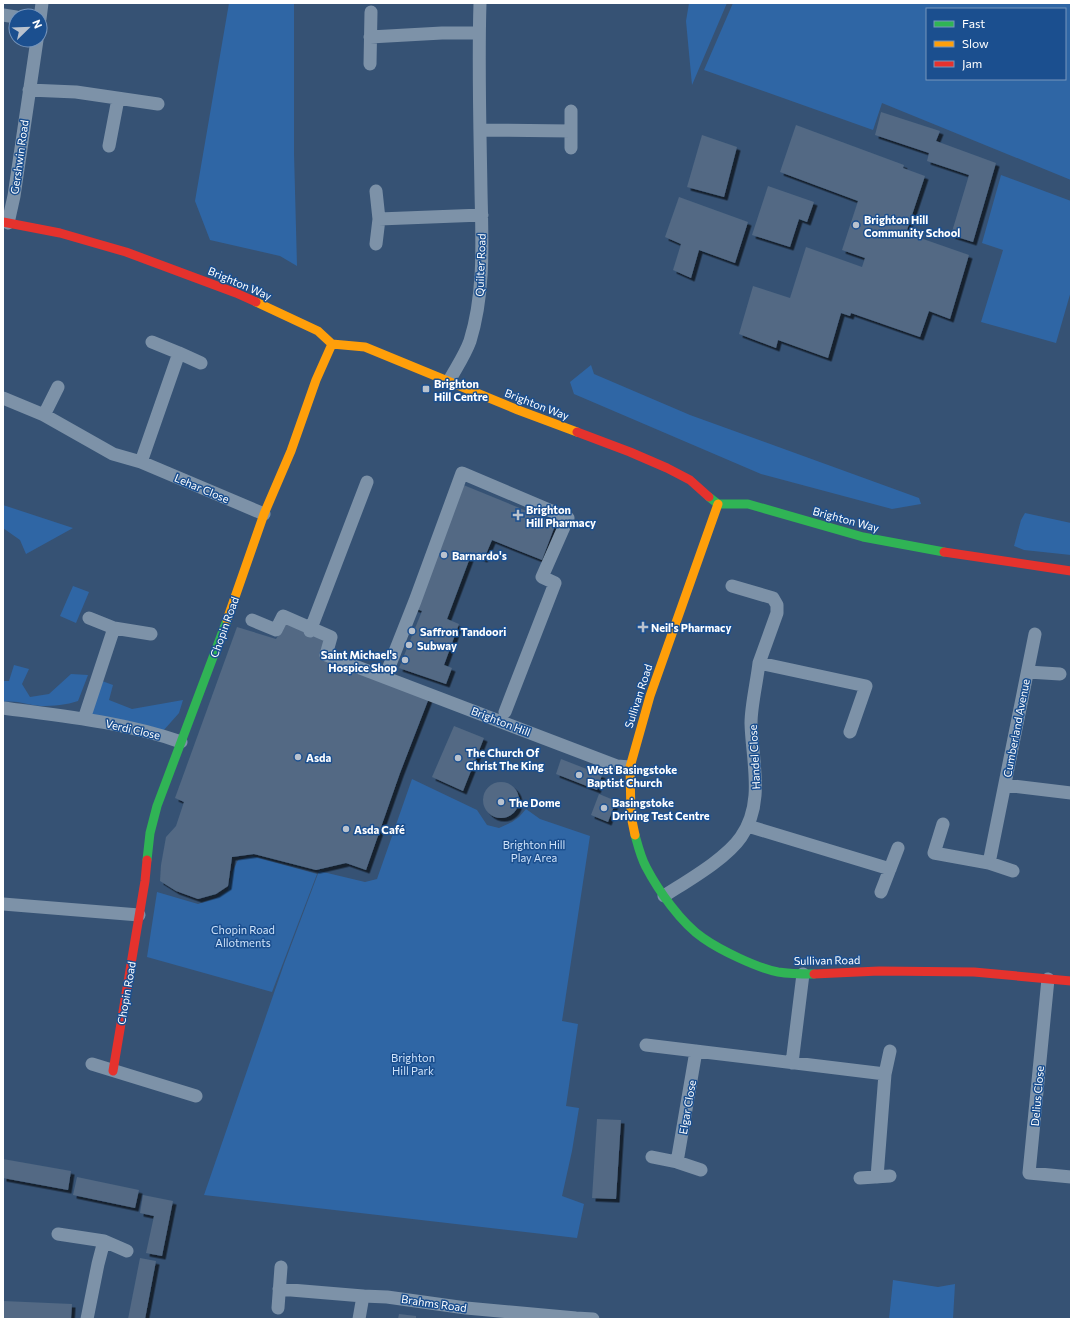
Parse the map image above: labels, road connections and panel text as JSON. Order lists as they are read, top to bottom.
{
  "streets": {
    "street": [
      "Gershwin Road",
      "Quilter Road",
      "Brighton Way",
      "Lehar Close",
      "Chopin Road",
      "Sullivan Road",
      "Brighton Hill",
      "Cumberland Avenue",
      "Verdi Close",
      "Handel Close",
      "Delius Close",
      "Elgar Close",
      "Brahms Road"
    ]
  },
  "crossings": [
    ["Gershwin Road", "Brighton Way"],
    ["Quilter Road", "Brighton Way"],
    ["Brighton Way", "Chopin Road"],
    ["Brighton Way", "Sullivan Road"],
    ["Lehar Close", "Chopin Road"],
    ["Chopin Road", "Verdi Close"],
    ["Sullivan Road", "Brighton Hill"],
    ["Sullivan Road", "Handel Close"],
    ["Sullivan Road", "Delius Close"]
  ],
  "parks": ["Brighton Hill Play Area", "Chopin Road Allotments", "Brighton Hill Park"],
  "places": {
    "other": [
      "Brighton Hill Community School",
      "Barnardo's",
      "Saffron Tandoori",
      "Subway",
      "Saint Michael's Hospice Shop",
      "Asda",
      "The Church Of Christ The King",
      "West Basingstoke Baptist Church",
      "The Dome",
      "Basingstoke Driving Test Centre",
      "Asda Café"
    ],
    "transit": ["Brighton Hill Centre"],
    "health": ["Brighton Hill Pharmacy", "Neil's Pharmacy"]
  },
  "legend": ["Fast", "Slow", "Jam"],
  "north": "top right"
}
